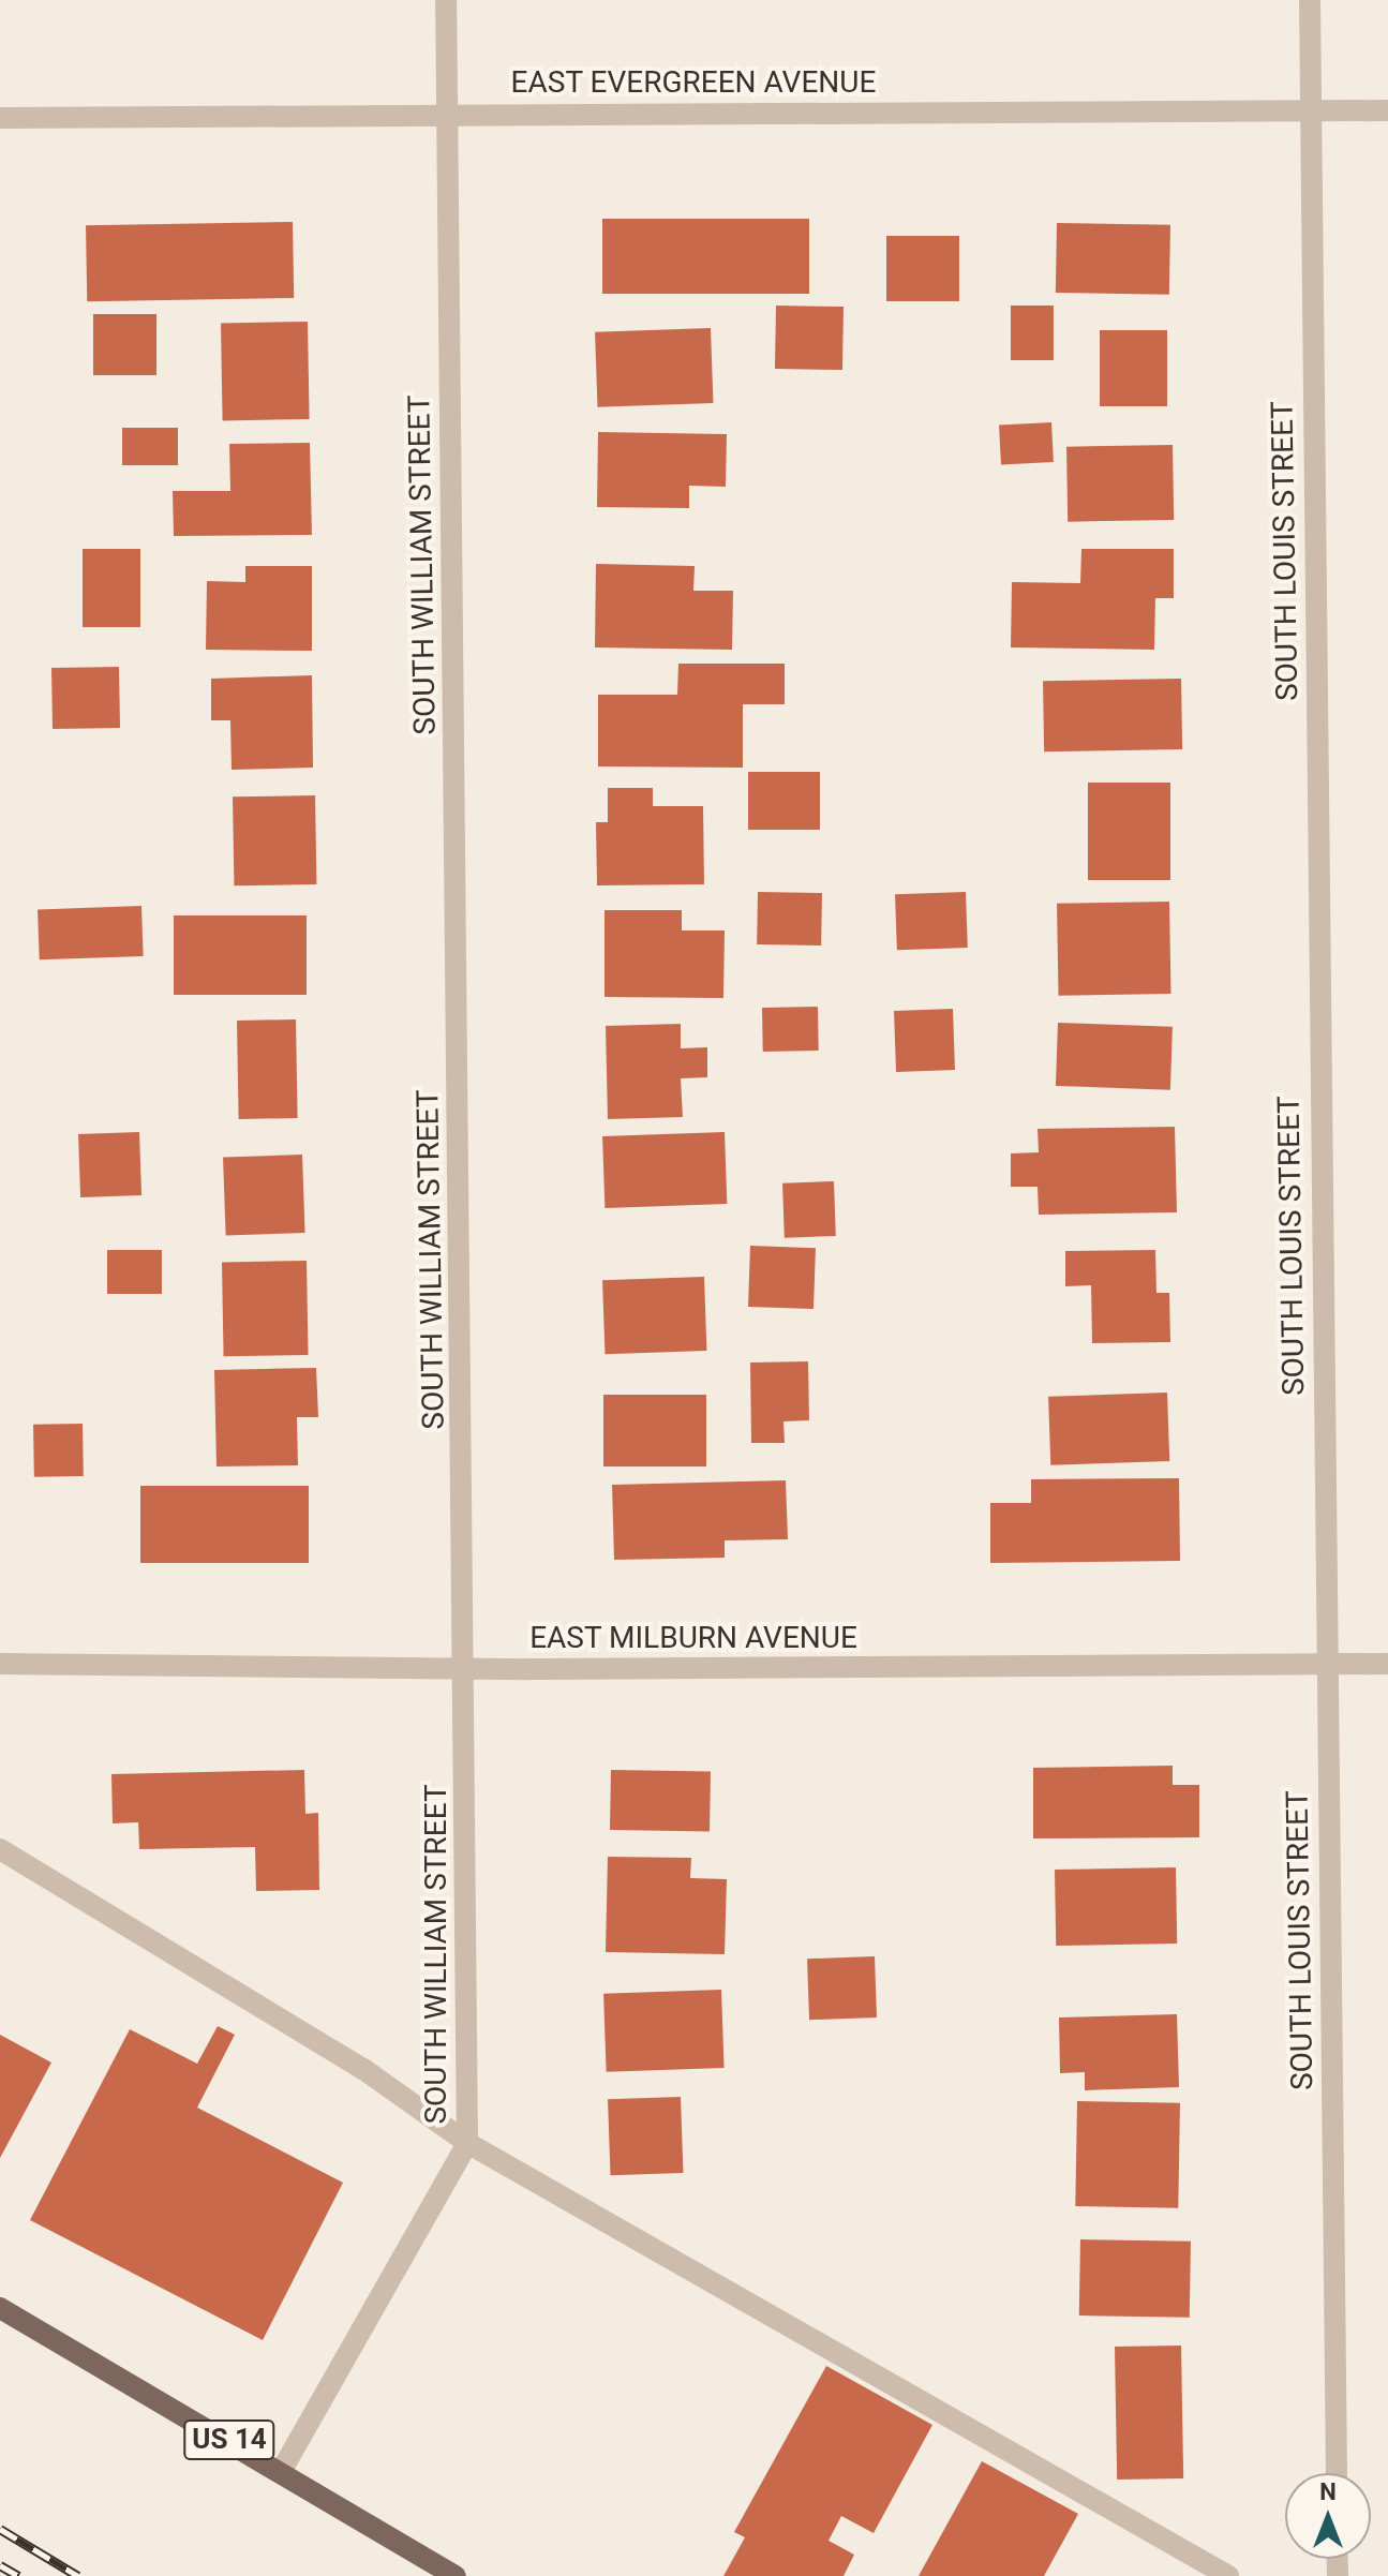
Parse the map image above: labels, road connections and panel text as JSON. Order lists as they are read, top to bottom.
{
  "streets": {
    "main road": ["US 14"],
    "street": [
      "EAST EVERGREEN AVENUE",
      "SOUTH LOUIS STREET",
      "SOUTH WILLIAM STREET",
      "EAST MILBURN AVENUE"
    ]
  },
  "crossings": [
    ["EAST EVERGREEN AVENUE", "SOUTH LOUIS STREET"],
    ["EAST EVERGREEN AVENUE", "SOUTH WILLIAM STREET"],
    ["SOUTH LOUIS STREET", "EAST MILBURN AVENUE"],
    ["SOUTH WILLIAM STREET", "EAST MILBURN AVENUE"],
    ["SOUTH WILLIAM STREET", "US 14"]
  ],
  "north": "top"
}
